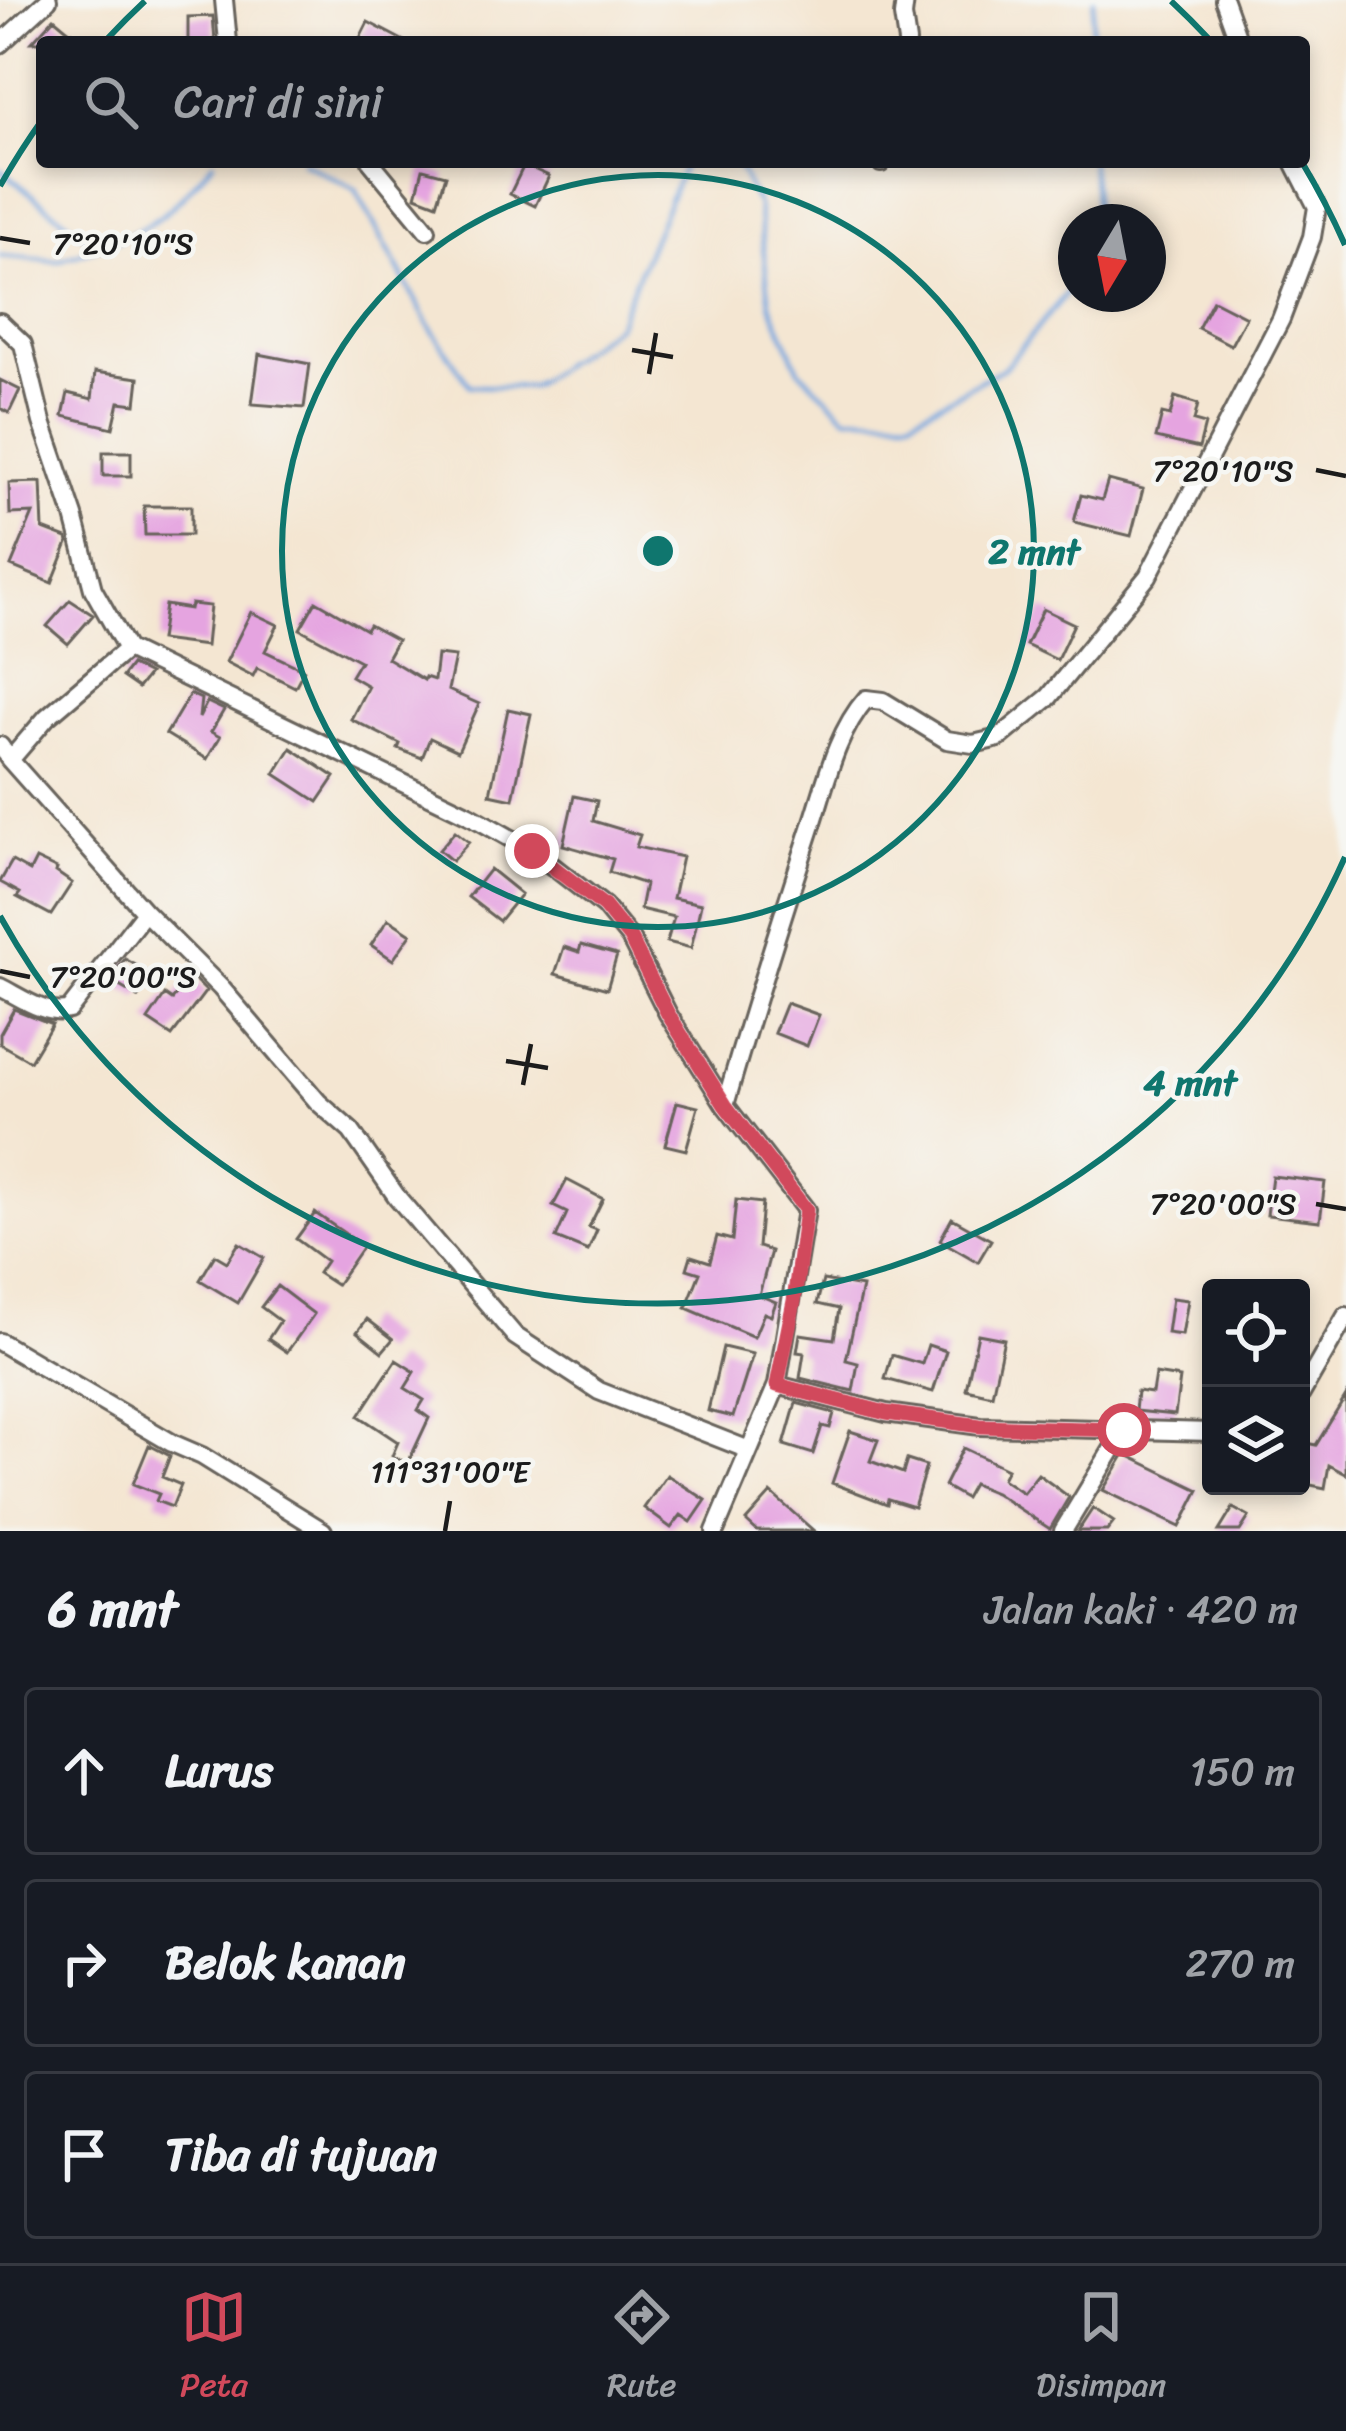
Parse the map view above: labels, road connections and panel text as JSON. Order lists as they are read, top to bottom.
{
  "north": "bottom",
  "page": {
    "search": "Cari di sini",
    "heading": ["6 mnt", "Jalan kaki · 420 m"],
    "list": [
      ["Lurus", "150 m"],
      ["Belok kanan", "270 m"],
      "Tiba di tujuan"
    ],
    "nav": ["Peta", "Rute", "Disimpan"]
  },
  "coordinates": ["7°20'10\"S", "7°20'00\"S", "111°31'00\"E"],
  "rings": ["2 mnt", "4 mnt"]
}
